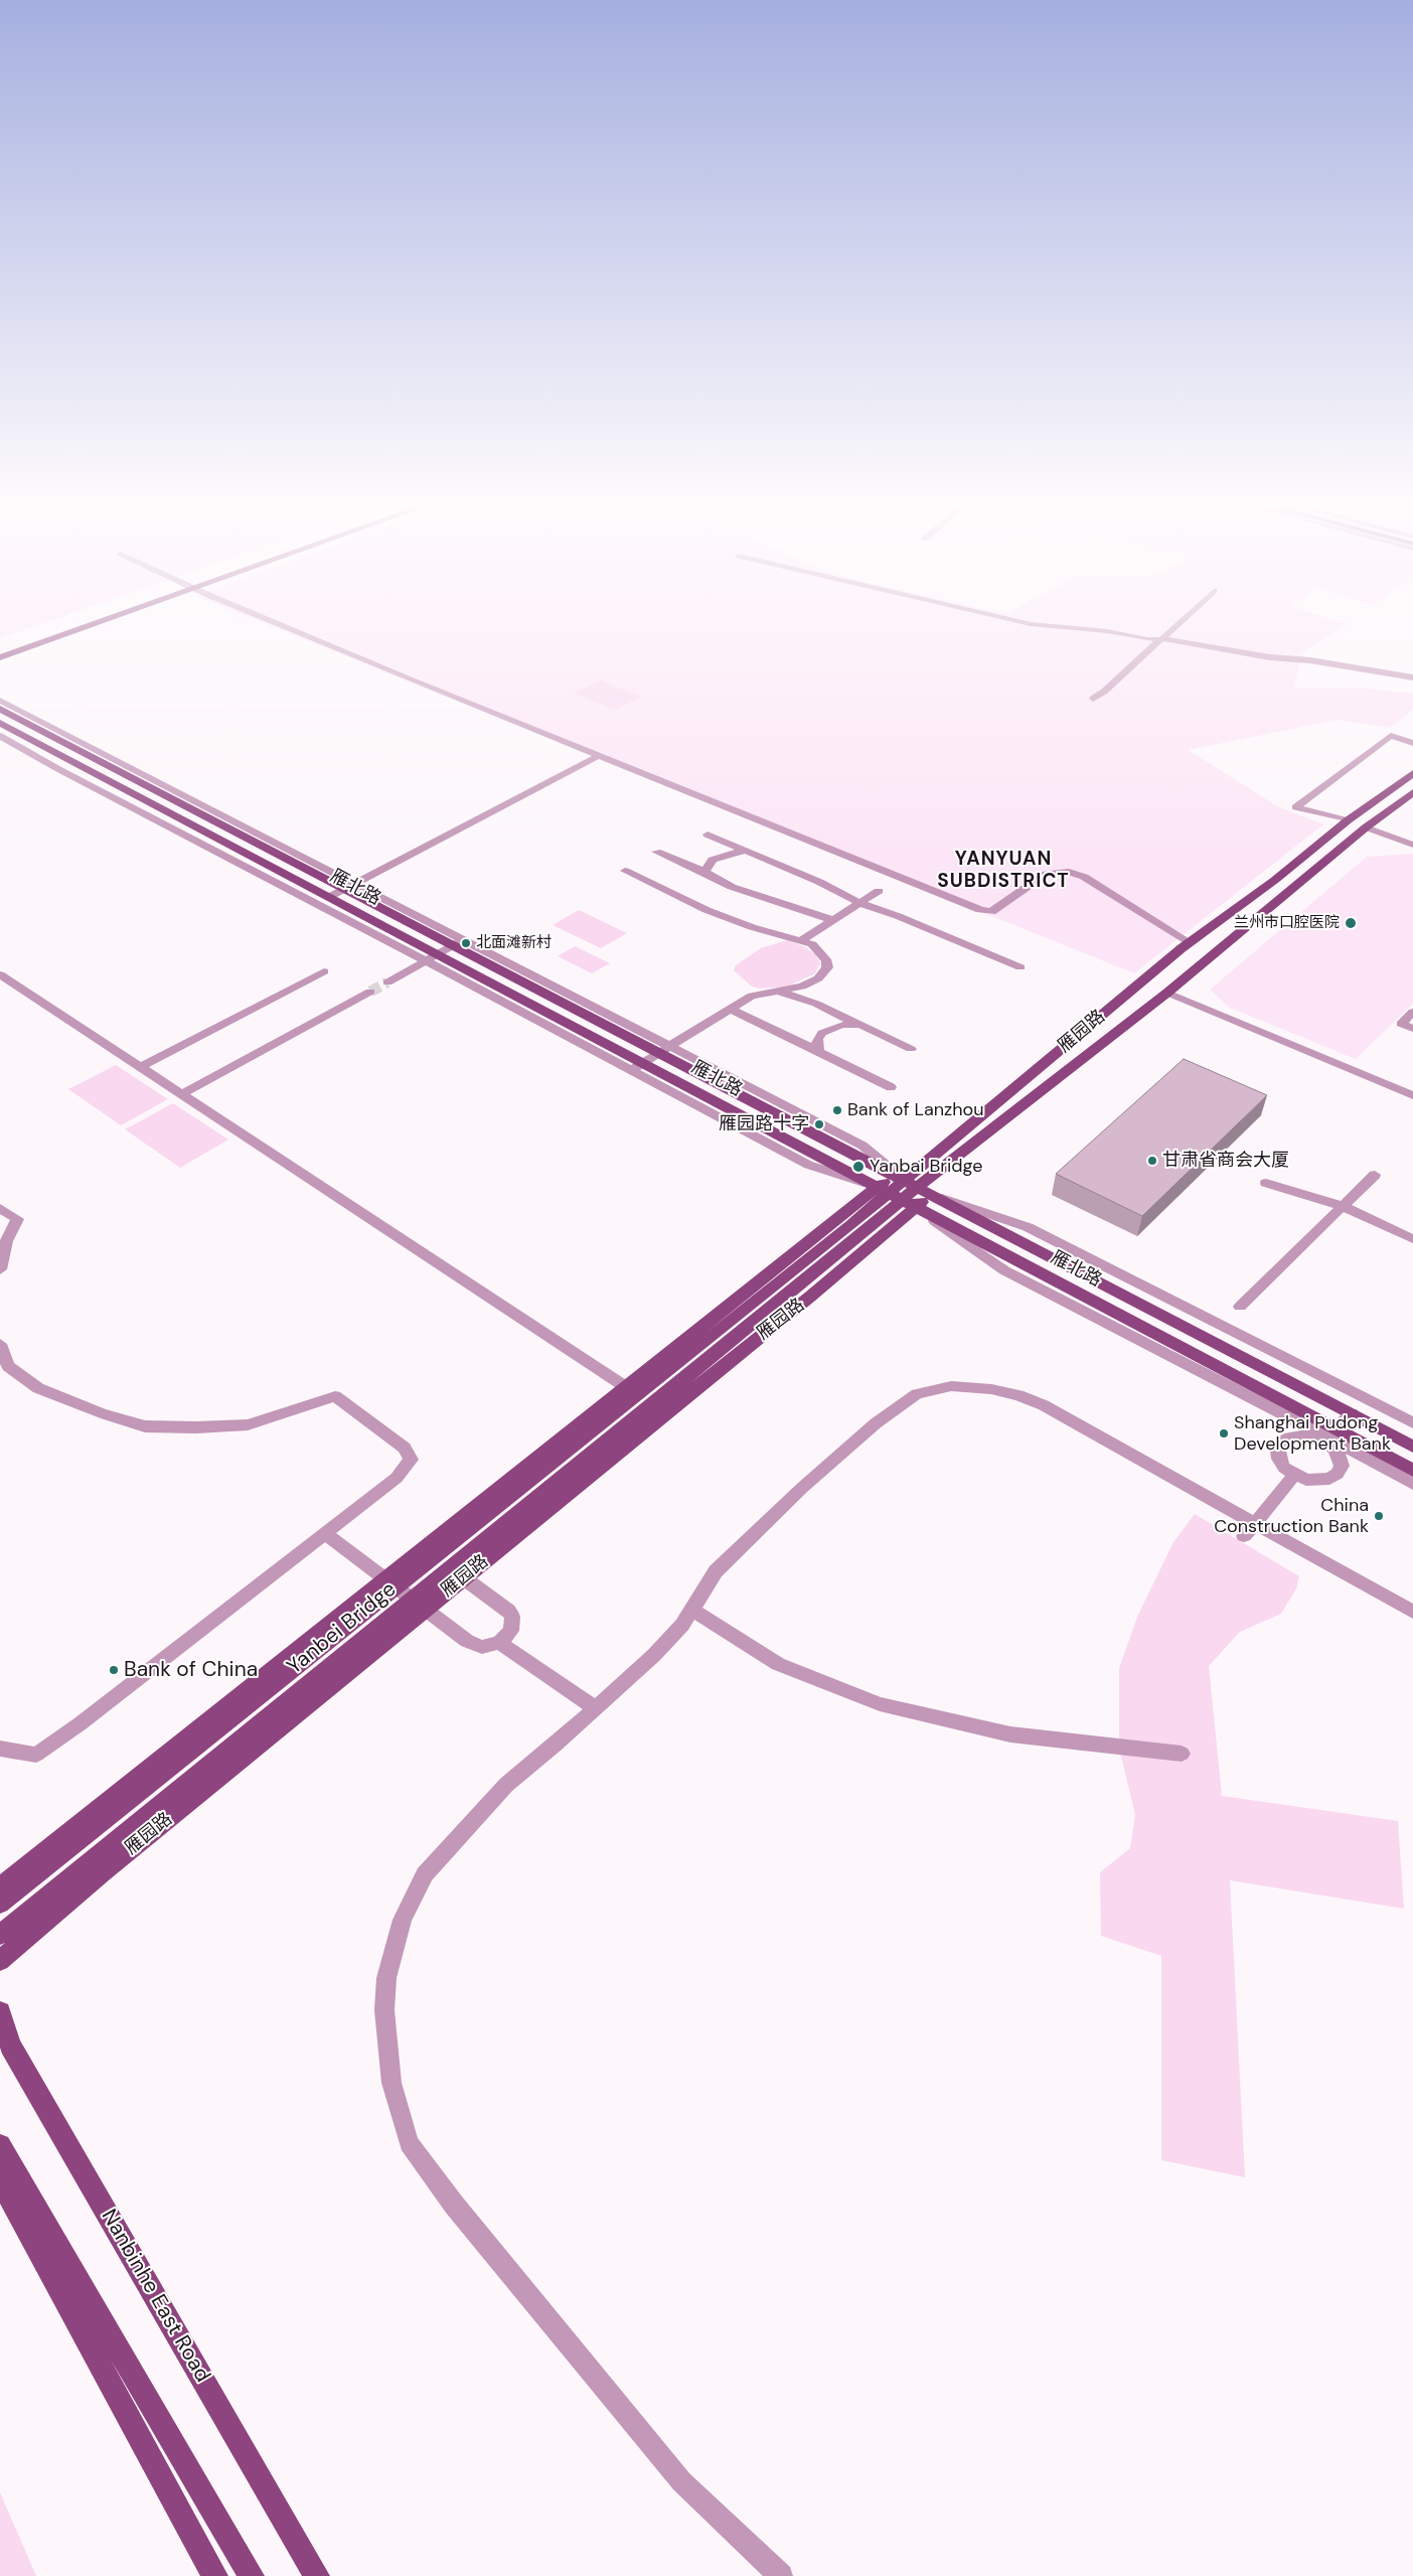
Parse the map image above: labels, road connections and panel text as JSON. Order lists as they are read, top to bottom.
{
  "streets": {
    "main road": [
      "雁北路",
      "雁园路",
      "Yanbei Bridge",
      "Nanbinhe East Road"
    ]
  },
  "crossings": [
    ["雁北路", "雁园路"],
    ["雁园路", "Yanbei Bridge"]
  ],
  "districts": ["YANYUAN SUBDISTRICT"],
  "places": [
    "兰州市口腔医院",
    "北面滩新村",
    "Bank of Lanzhou",
    "雁园路十字",
    "甘肃省商会大厦",
    "Yanbai Bridge",
    "Shanghai Pudong Development Bank",
    "China Construction Bank",
    "Bank of China"
  ]
}
